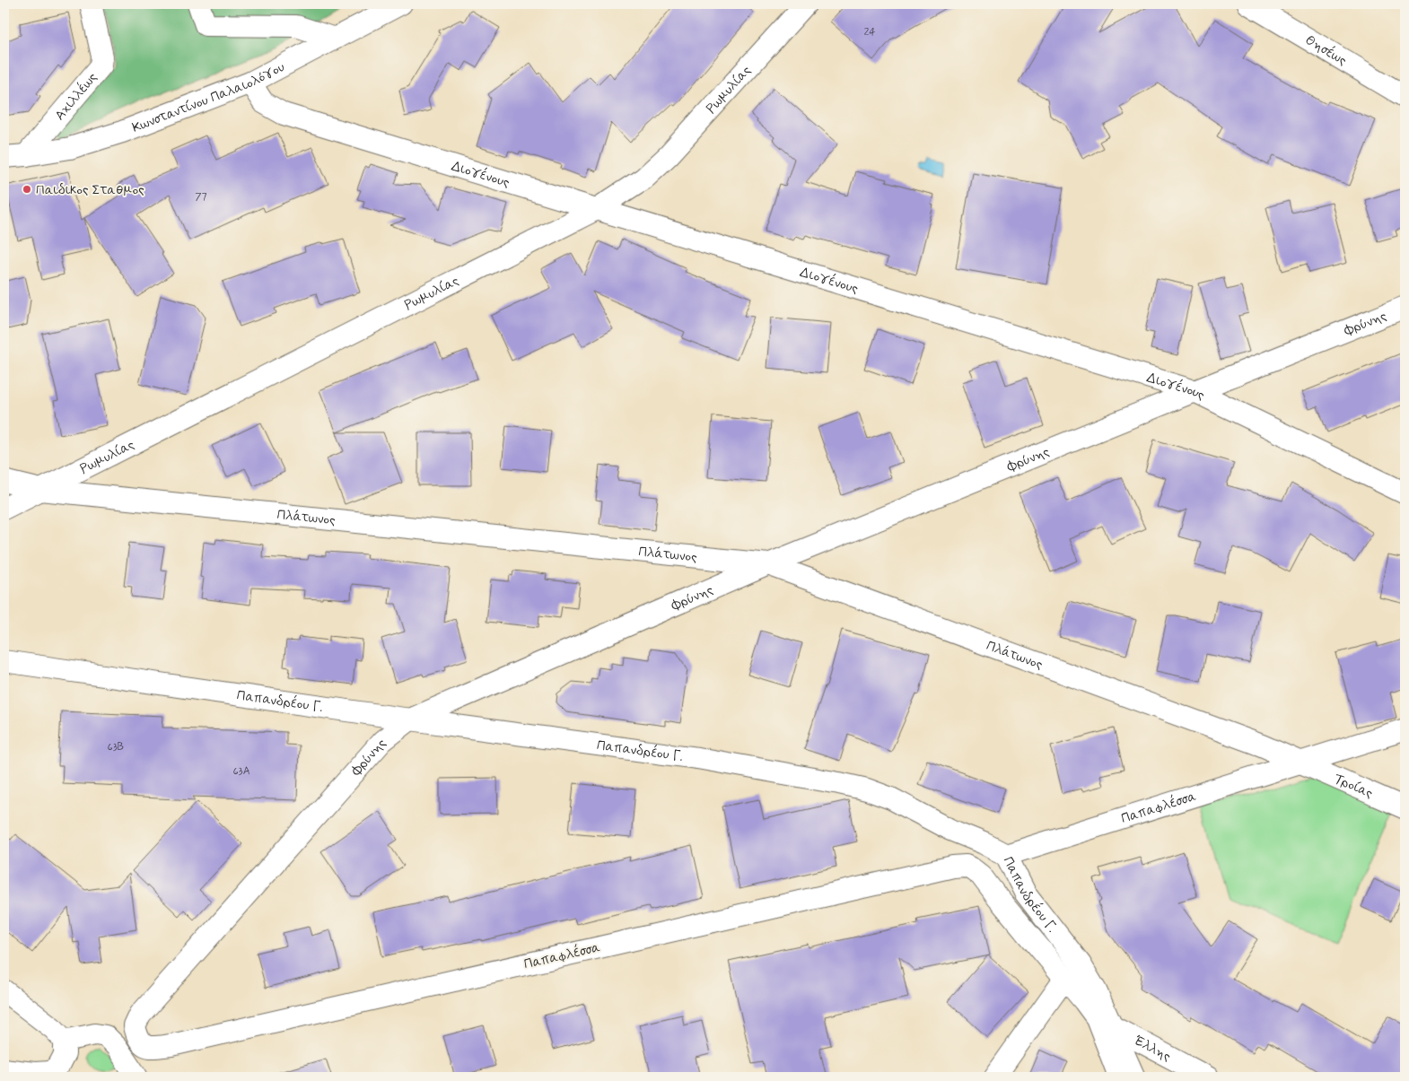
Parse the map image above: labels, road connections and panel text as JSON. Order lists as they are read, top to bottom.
{
  "streets": {
    "street": [
      "Θησέως",
      "Ρωμυλίας",
      "Κωνσταντίνου Παλαιολόγου",
      "Αχιλλέως",
      "Διογένους",
      "Φρύνης",
      "Πλάτωνος",
      "Παπανδρέου Γ.",
      "Τροίας",
      "Παπαφλέσσα",
      "Έλλης"
    ]
  },
  "crossings": [
    ["Ρωμυλίας", "Διογένους"],
    ["Ρωμυλίας", "Πλάτωνος"],
    ["Κωνσταντίνου Παλαιολόγου", "Αχιλλέως"],
    ["Κωνσταντίνου Παλαιολόγου", "Διογένους"],
    ["Διογένους", "Φρύνης"],
    ["Φρύνης", "Πλάτωνος"],
    ["Φρύνης", "Παπανδρέου Γ."],
    ["Φρύνης", "Παπαφλέσσα"],
    ["Πλάτωνος", "Τροίας"],
    ["Πλάτωνος", "Παπαφλέσσα"],
    ["Παπανδρέου Γ.", "Παπαφλέσσα"],
    ["Παπανδρέου Γ.", "Έλλης"],
    ["Τροίας", "Παπαφλέσσα"]
  ],
  "places": ["Παιδικος Σταθμος"],
  "house_numbers": [
    "24",
    "77",
    "63Β",
    "63Α"
  ]
}
